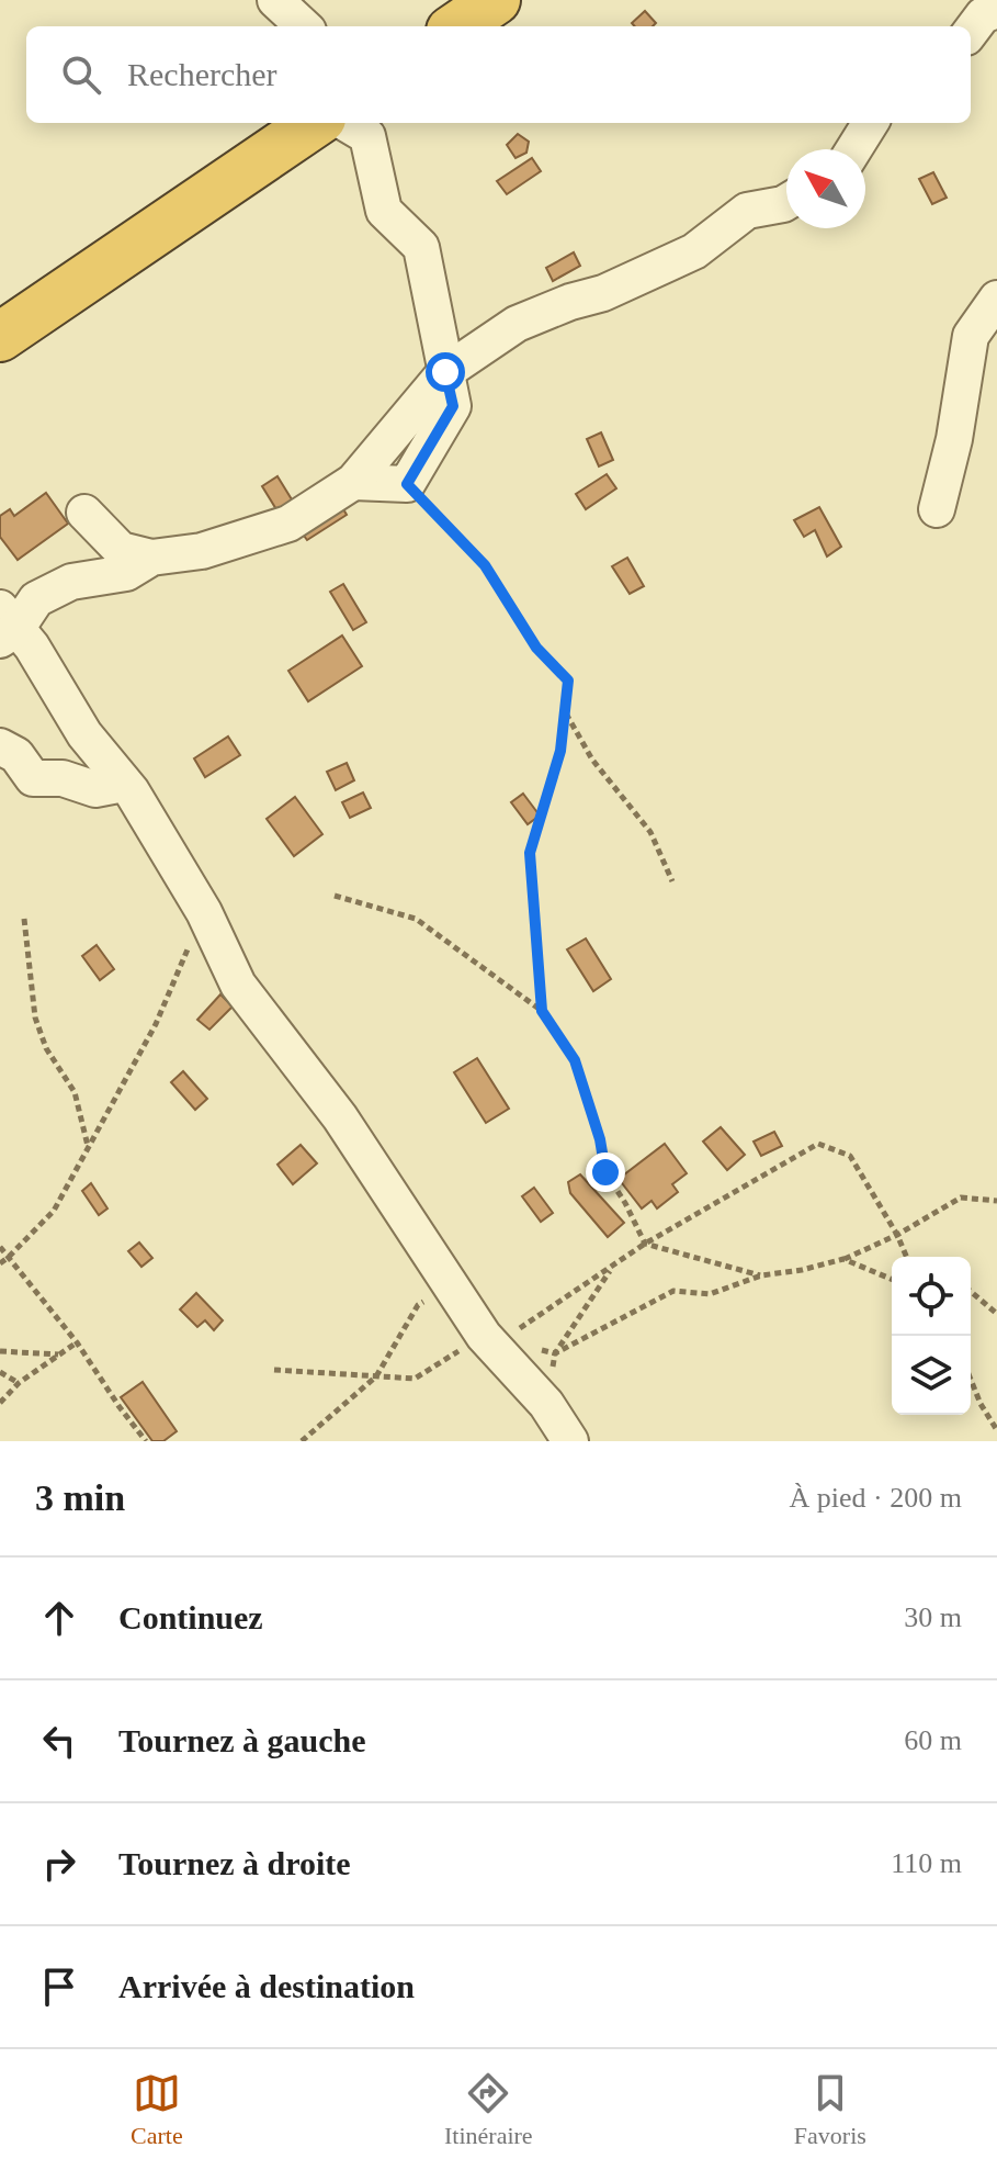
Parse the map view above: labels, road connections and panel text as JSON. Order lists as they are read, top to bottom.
{
  "north": "top left",
  "page": {
    "search": "Rechercher",
    "heading": ["3 min", "À pied · 200 m"],
    "list": [
      ["Continuez", "30 m"],
      ["Tournez à gauche", "60 m"],
      ["Tournez à droite", "110 m"],
      "Arrivée à destination"
    ],
    "nav": ["Carte", "Itinéraire", "Favoris"]
  }
}
